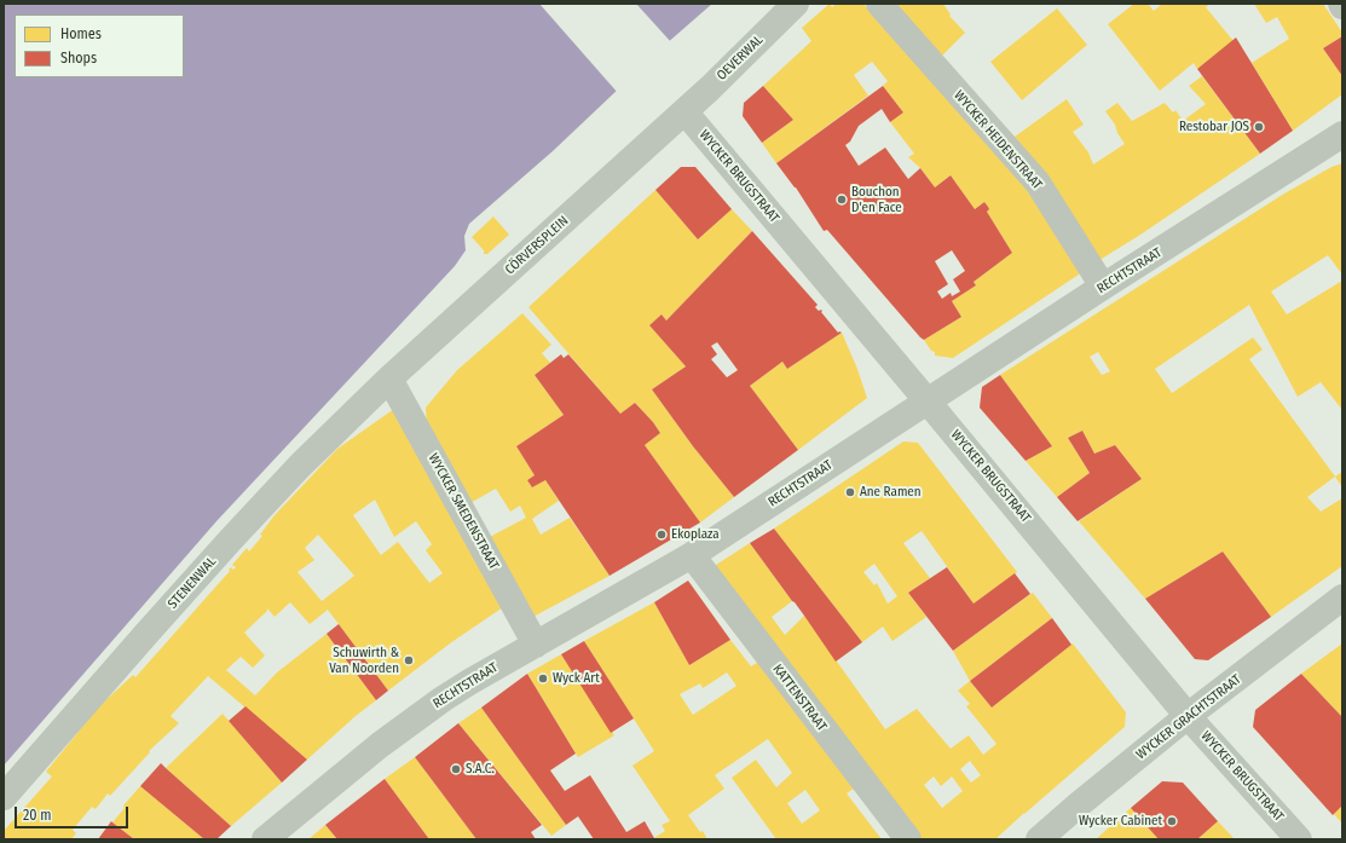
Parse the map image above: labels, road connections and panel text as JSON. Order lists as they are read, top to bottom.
{
  "streets": {
    "street": [
      "OEVERWAL",
      "WYCKER HEIDENSTRAAT",
      "WYCKER BRUGSTRAAT",
      "CÖRVERSPLEIN",
      "RECHTSTRAAT",
      "WYCKER SMEDENSTRAAT",
      "STENENWAL",
      "KATTENSTRAAT",
      "WYCKER GRACHTSTRAAT"
    ]
  },
  "crossings": [
    ["OEVERWAL", "WYCKER BRUGSTRAAT"],
    ["OEVERWAL", "CÖRVERSPLEIN"],
    ["WYCKER HEIDENSTRAAT", "RECHTSTRAAT"],
    ["WYCKER BRUGSTRAAT", "CÖRVERSPLEIN"],
    ["WYCKER BRUGSTRAAT", "RECHTSTRAAT"],
    ["WYCKER BRUGSTRAAT", "WYCKER GRACHTSTRAAT"],
    ["CÖRVERSPLEIN", "WYCKER SMEDENSTRAAT"],
    ["CÖRVERSPLEIN", "STENENWAL"],
    ["RECHTSTRAAT", "WYCKER SMEDENSTRAAT"],
    ["RECHTSTRAAT", "KATTENSTRAAT"],
    ["WYCKER SMEDENSTRAAT", "STENENWAL"]
  ],
  "places": [
    "Restobar JOS",
    "Bouchon D'en Face",
    "Ane Ramen",
    "Ekoplaza",
    "Schuwirth & Van Noorden",
    "Wyck Art",
    "S.A.C.",
    "Wycker Cabinet"
  ],
  "legend": ["Homes", "Shops"],
  "scale_bar": "20 m"
}
